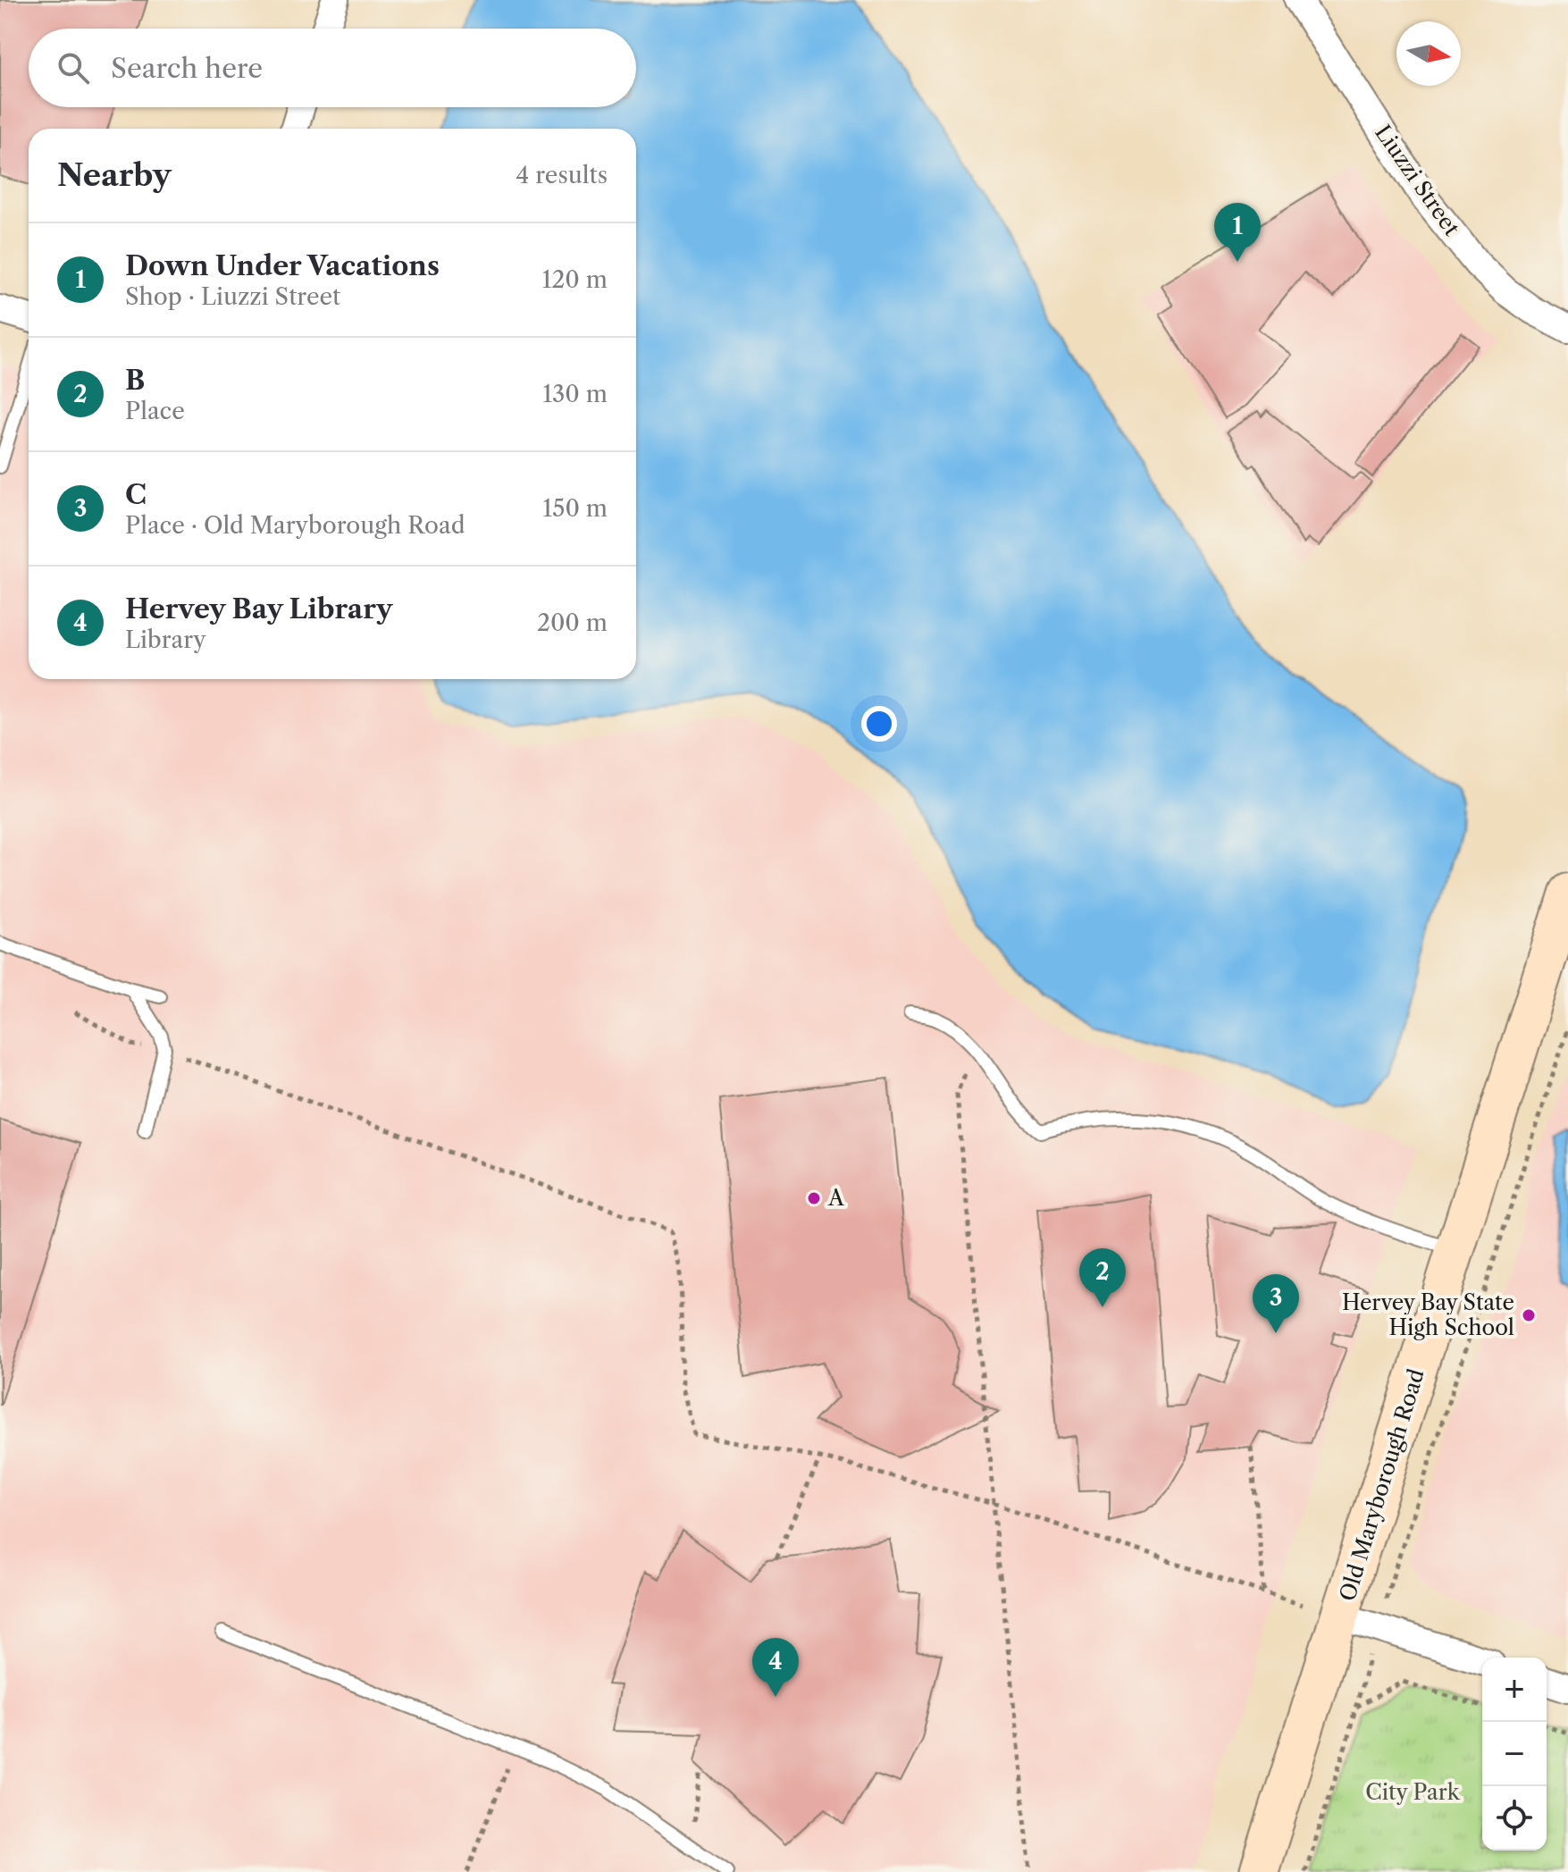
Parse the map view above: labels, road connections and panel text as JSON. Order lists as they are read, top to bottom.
{
  "streets": {
    "street": ["Liuzzi Street", "Old Maryborough Road"]
  },
  "parks": ["City Park"],
  "places": ["A", "Hervey Bay State High School"],
  "north": "right",
  "page": {
    "search": "Search here",
    "heading": ["Nearby", "4 results"],
    "pins": [
      "1",
      "2",
      "3",
      "4"
    ],
    "list": [
      {
        "mark": "1",
        "name": "Down Under Vacations",
        "note": "Shop · Liuzzi Street",
        "value": "120 m"
      },
      {
        "mark": "2",
        "name": "B",
        "note": "Place",
        "value": "130 m"
      },
      {
        "mark": "3",
        "name": "C",
        "note": "Place · Old Maryborough Road",
        "value": "150 m"
      },
      {
        "mark": "4",
        "name": "Hervey Bay Library",
        "note": "Library",
        "value": "200 m"
      }
    ],
    "map_buttons": ["+", "−"]
  }
}
